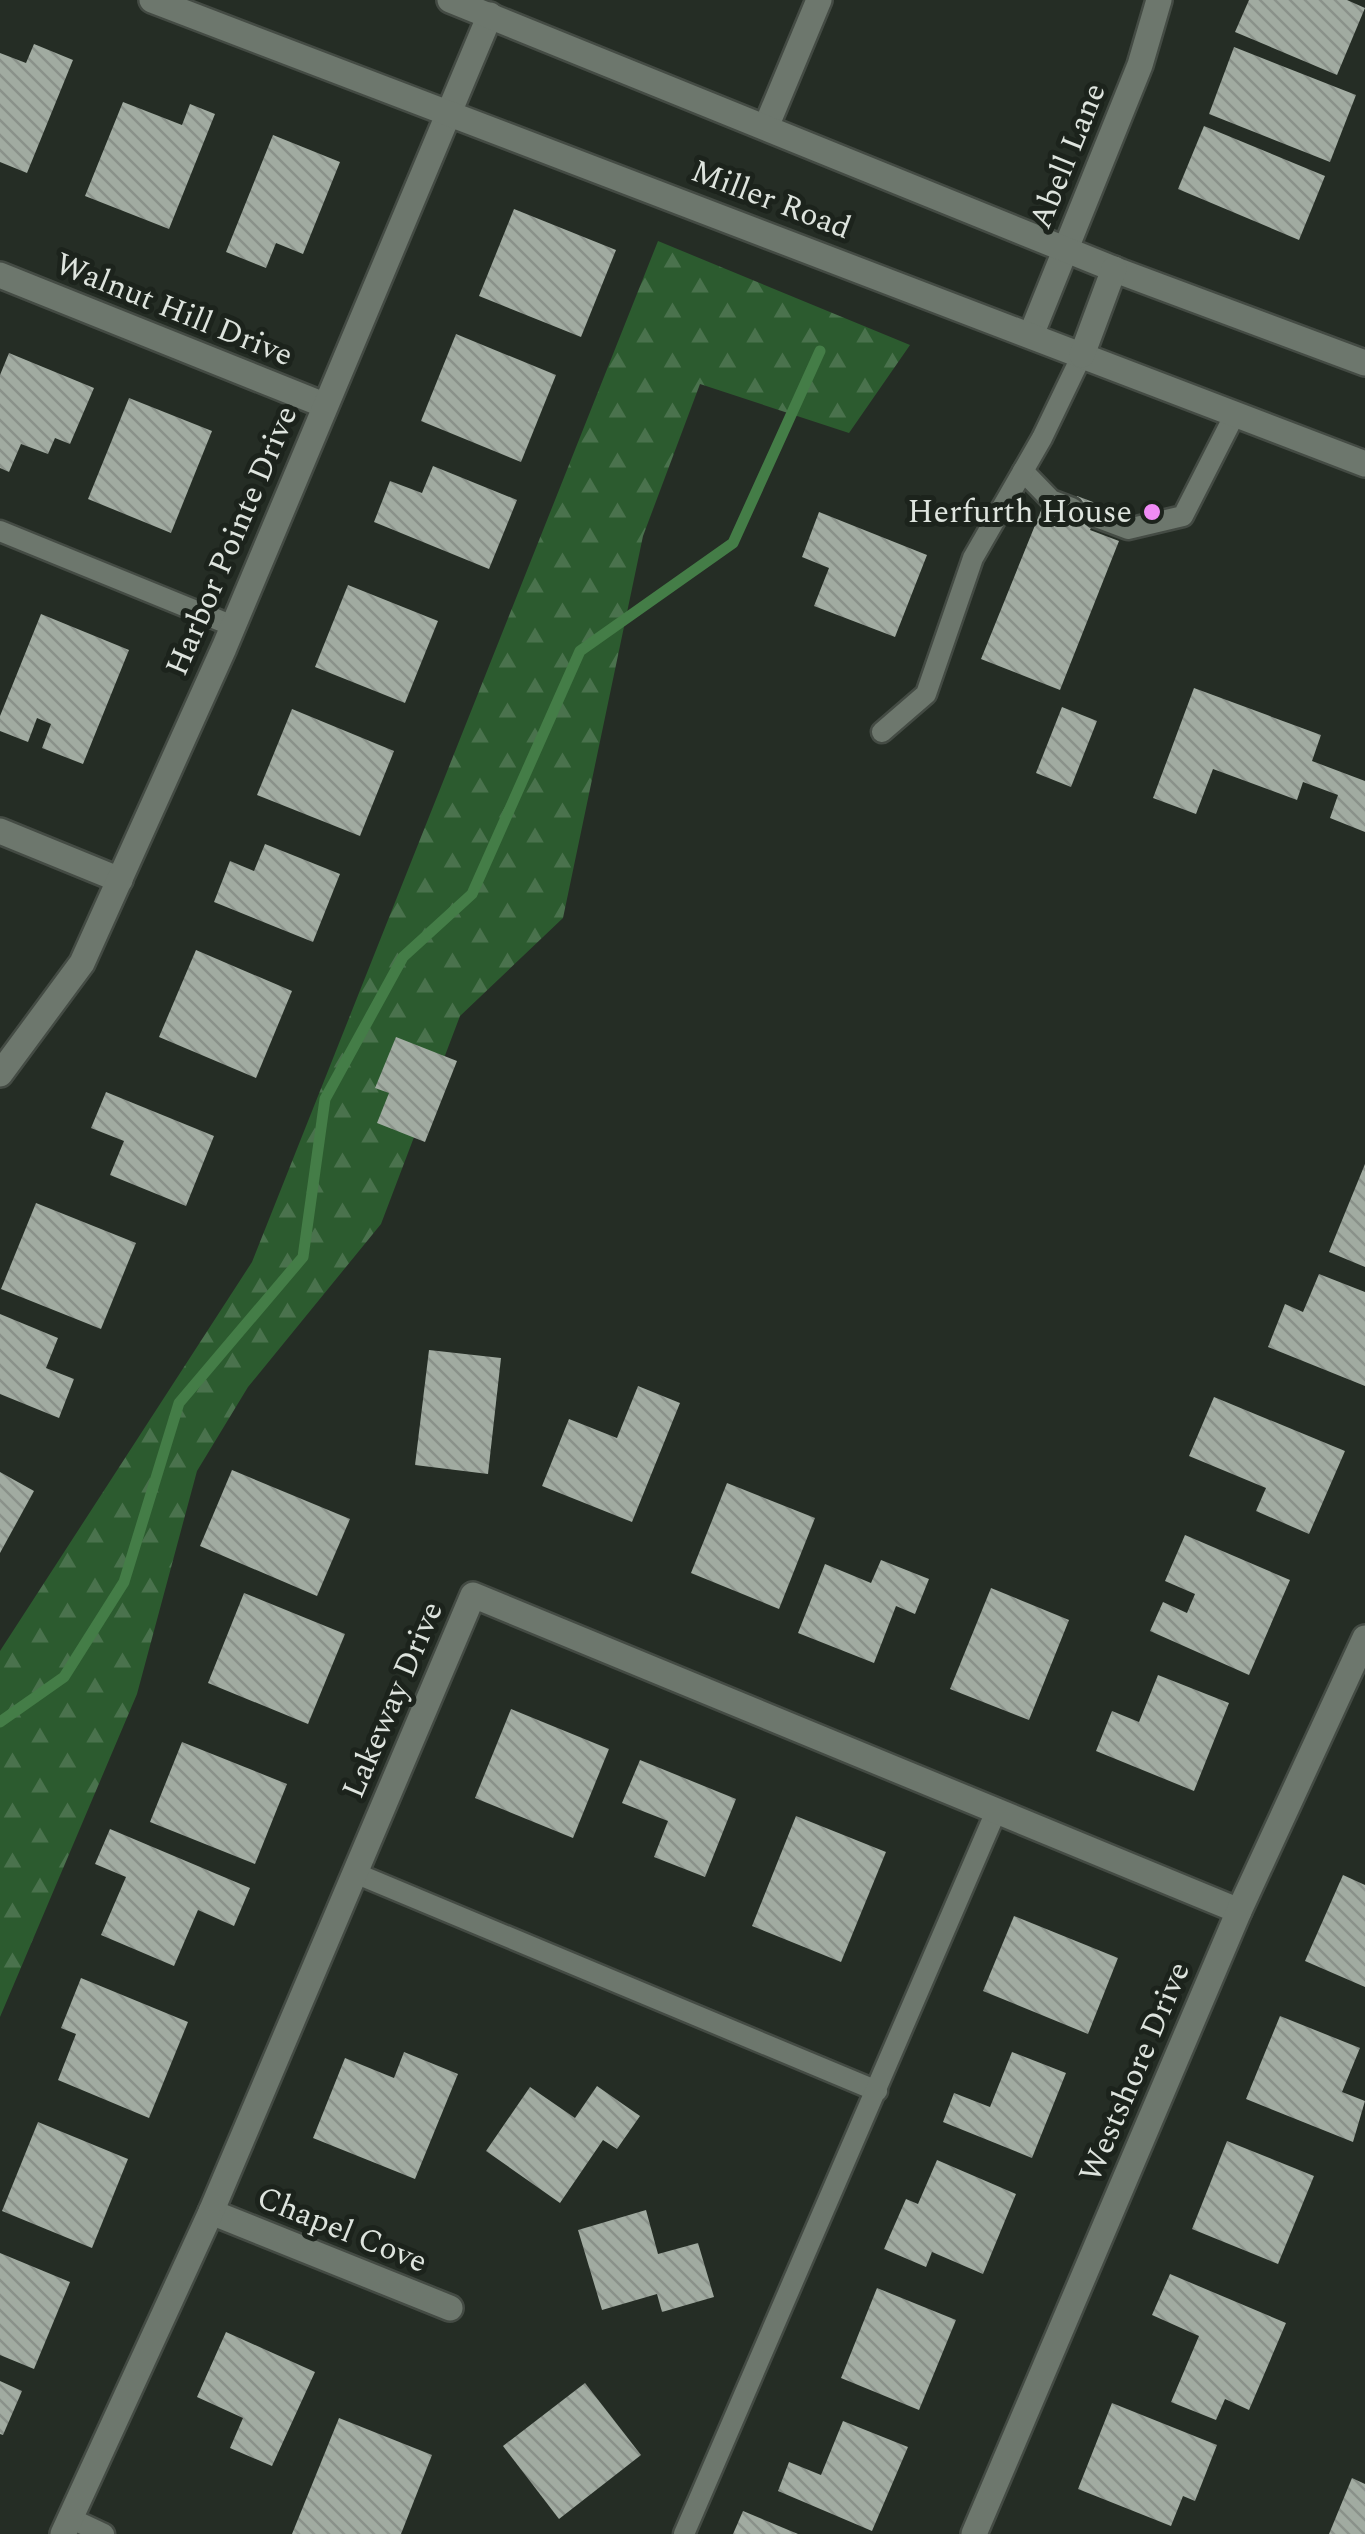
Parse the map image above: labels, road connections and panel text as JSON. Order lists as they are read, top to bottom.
{
  "streets": {
    "street": [
      "Abell Lane",
      "Miller Road",
      "Walnut Hill Drive",
      "Harbor Pointe Drive",
      "Lakeway Drive",
      "Westshore Drive",
      "Chapel Cove"
    ]
  },
  "crossings": [
    ["Abell Lane", "Miller Road"],
    ["Miller Road", "Harbor Pointe Drive"],
    ["Walnut Hill Drive", "Harbor Pointe Drive"],
    ["Lakeway Drive", "Westshore Drive"],
    ["Lakeway Drive", "Chapel Cove"]
  ],
  "places": ["Herfurth House"]
}
